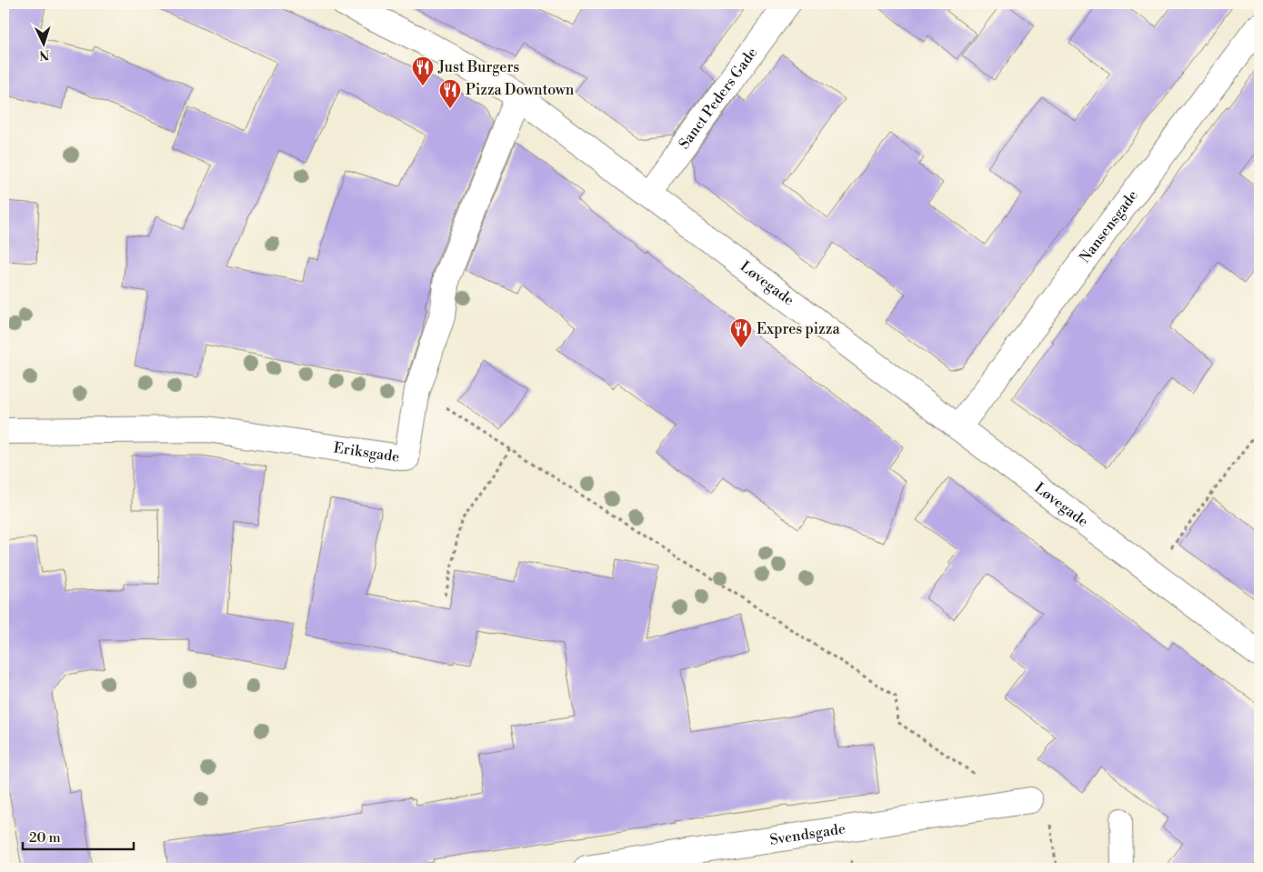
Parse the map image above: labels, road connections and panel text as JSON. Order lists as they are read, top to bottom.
{
  "streets": {
    "street": [
      "Sanct Peders Gade",
      "Nansensgade",
      "Løvegade",
      "Eriksgade",
      "Svendsgade"
    ]
  },
  "crossings": [
    ["Sanct Peders Gade", "Løvegade"],
    ["Nansensgade", "Løvegade"],
    ["Løvegade", "Eriksgade"]
  ],
  "places": {
    "restaurant": ["Just Burgers", "Pizza Downtown", "Expres pizza"]
  },
  "scale_bar": "20 m",
  "north": "bottom"
}
